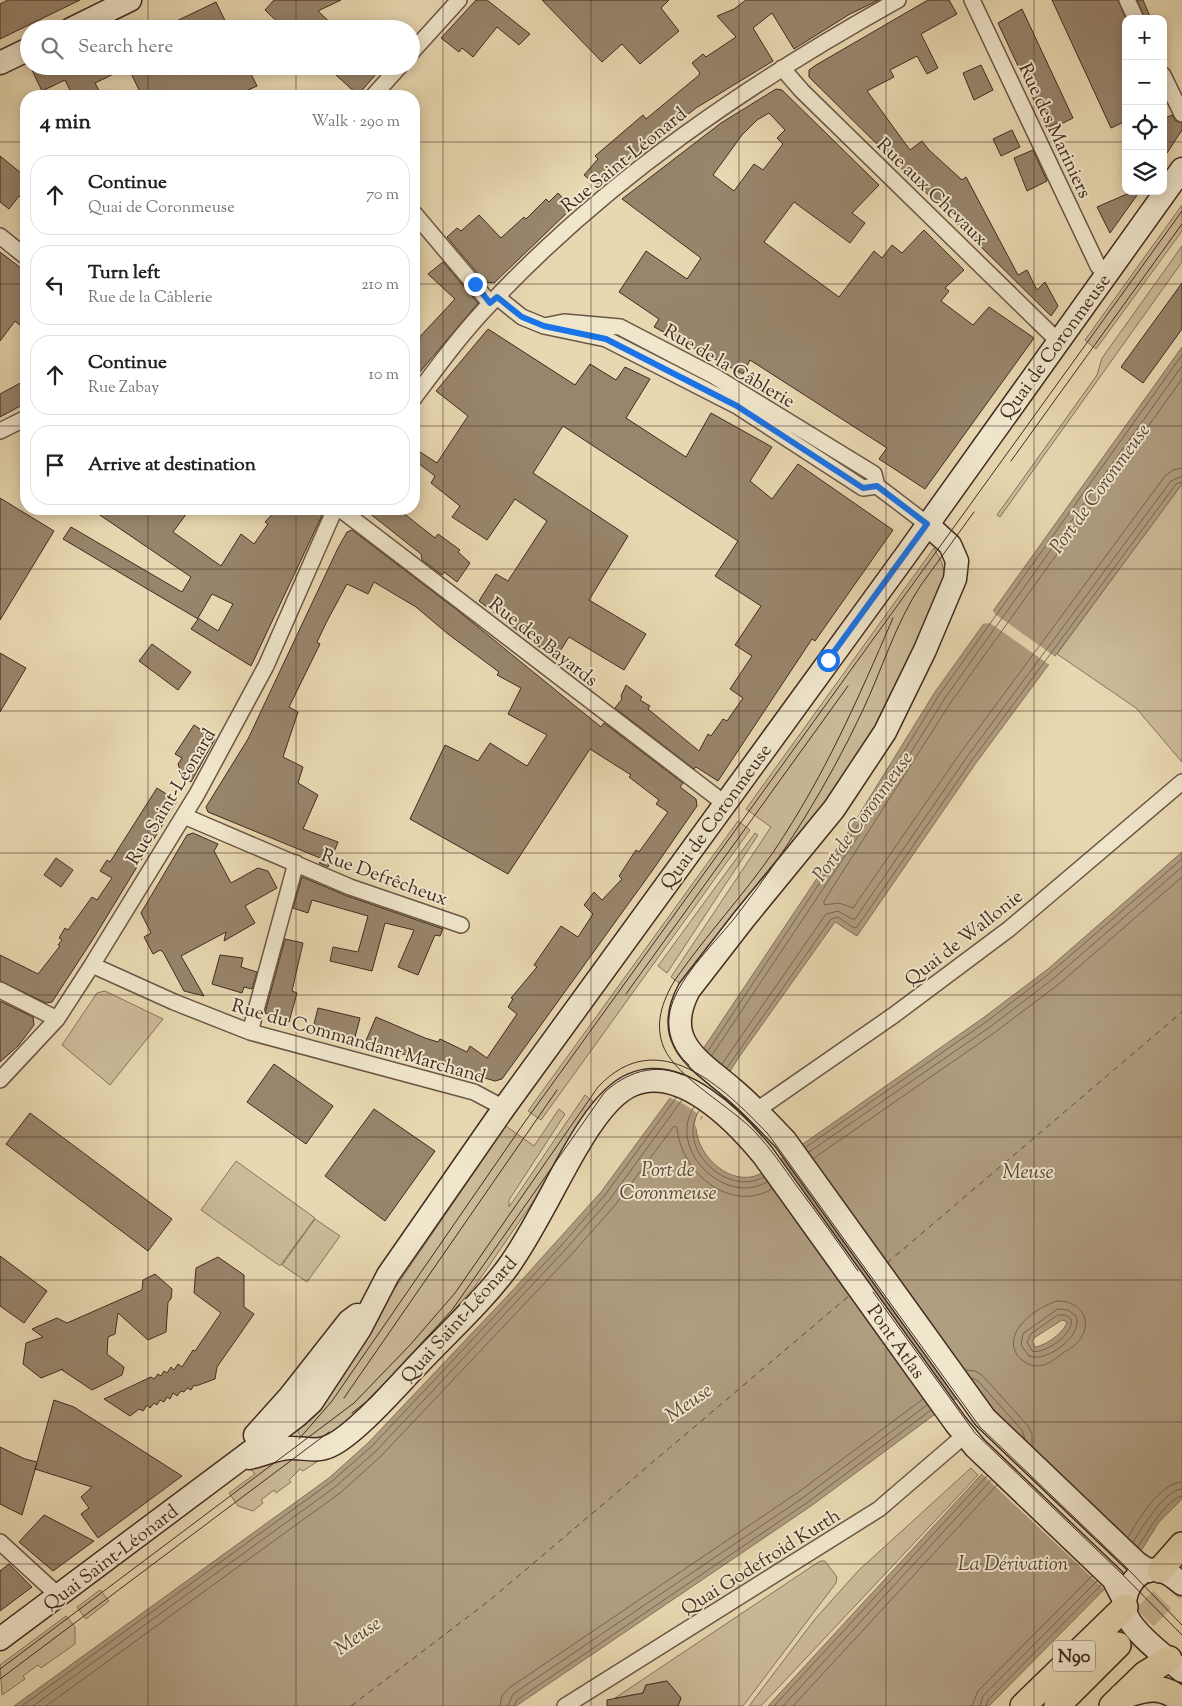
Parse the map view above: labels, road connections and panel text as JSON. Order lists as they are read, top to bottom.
{
  "streets": {
    "main road": ["N90"],
    "street": [
      "Rue des Mariniers",
      "Rue Saint-Léonard",
      "Rue aux Chevaux",
      "Quai de Coronmeuse",
      "Rue de la Câblerie",
      "Rue des Bayards",
      "Rue Defrêcheux",
      "Quai de Wallonie",
      "Rue du Commandant Marchand",
      "Quai Saint-Léonard",
      "Pont Atlas",
      "Quai Godefroid Kurth"
    ]
  },
  "crossings": [
    ["Rue des Mariniers", "Quai de Coronmeuse"],
    ["Rue Saint-Léonard", "Rue aux Chevaux"],
    ["Rue Saint-Léonard", "Rue de la Câblerie"],
    ["Rue Saint-Léonard", "Rue Defrêcheux"],
    ["Rue Saint-Léonard", "Rue du Commandant Marchand"],
    ["Rue aux Chevaux", "Quai de Coronmeuse"],
    ["Quai de Coronmeuse", "Rue de la Câblerie"],
    ["Quai de Coronmeuse", "Rue des Bayards"],
    ["Quai de Coronmeuse", "Rue du Commandant Marchand"],
    ["Quai de Coronmeuse", "Quai Saint-Léonard"],
    ["Quai de Coronmeuse", "Pont Atlas"],
    ["Rue de la Câblerie", "Pont Atlas"],
    ["Rue Defrêcheux", "Rue du Commandant Marchand"],
    ["Quai de Wallonie", "Pont Atlas"],
    ["Rue du Commandant Marchand", "Quai Saint-Léonard"],
    ["Quai Saint-Léonard", "Pont Atlas"],
    ["Pont Atlas", "Quai Godefroid Kurth"],
    ["Pont Atlas", "N90"]
  ],
  "water": ["Port de Coronmeuse", "Meuse", "La Dérivation"],
  "page": {
    "map_buttons": ["+", "−"],
    "search": "Search here",
    "heading": ["4 min", "Walk · 290 m"],
    "list": [
      ["Continue", "Quai de Coronmeuse", "70 m"],
      ["Turn left", "Rue de la Câblerie", "210 m"],
      ["Continue", "Rue Zabay", "10 m"],
      "Arrive at destination"
    ]
  }
}
